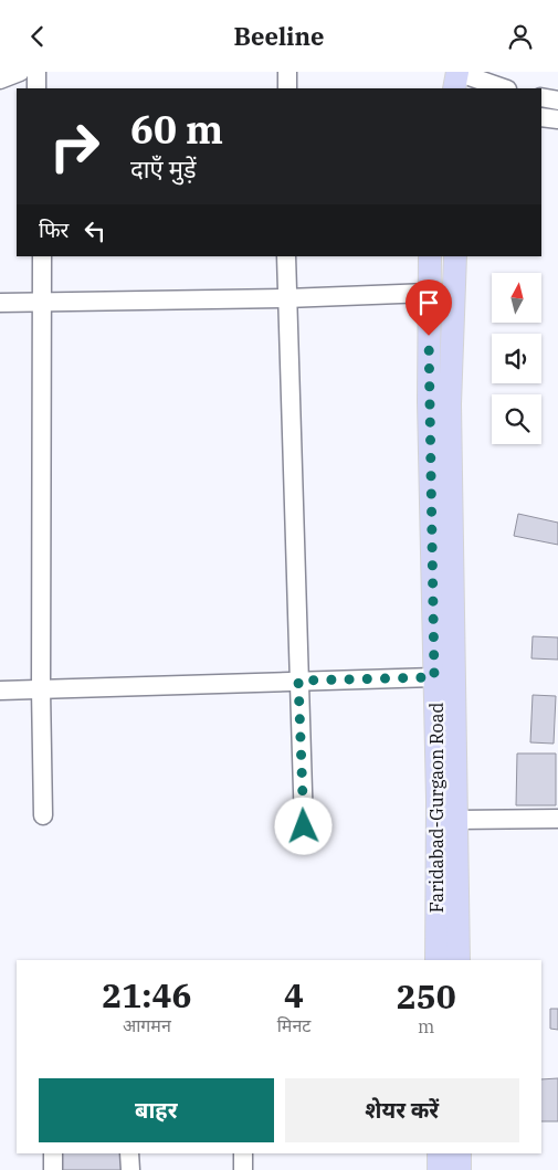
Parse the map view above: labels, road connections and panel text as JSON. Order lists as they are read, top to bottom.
{
  "streets": {
    "main road": ["Faridabad-Gurgaon Road"]
  },
  "north": "top",
  "page": {
    "header": "Beeline",
    "turn": ["60 m", "दाएँ मुड़ें"],
    "then": "फिर",
    "eta": [
      "21:46",
      "आगमन",
      "4",
      "मिनट",
      "250",
      "m"
    ],
    "buttons": ["बाहर", "शेयर करें"]
  }
}
